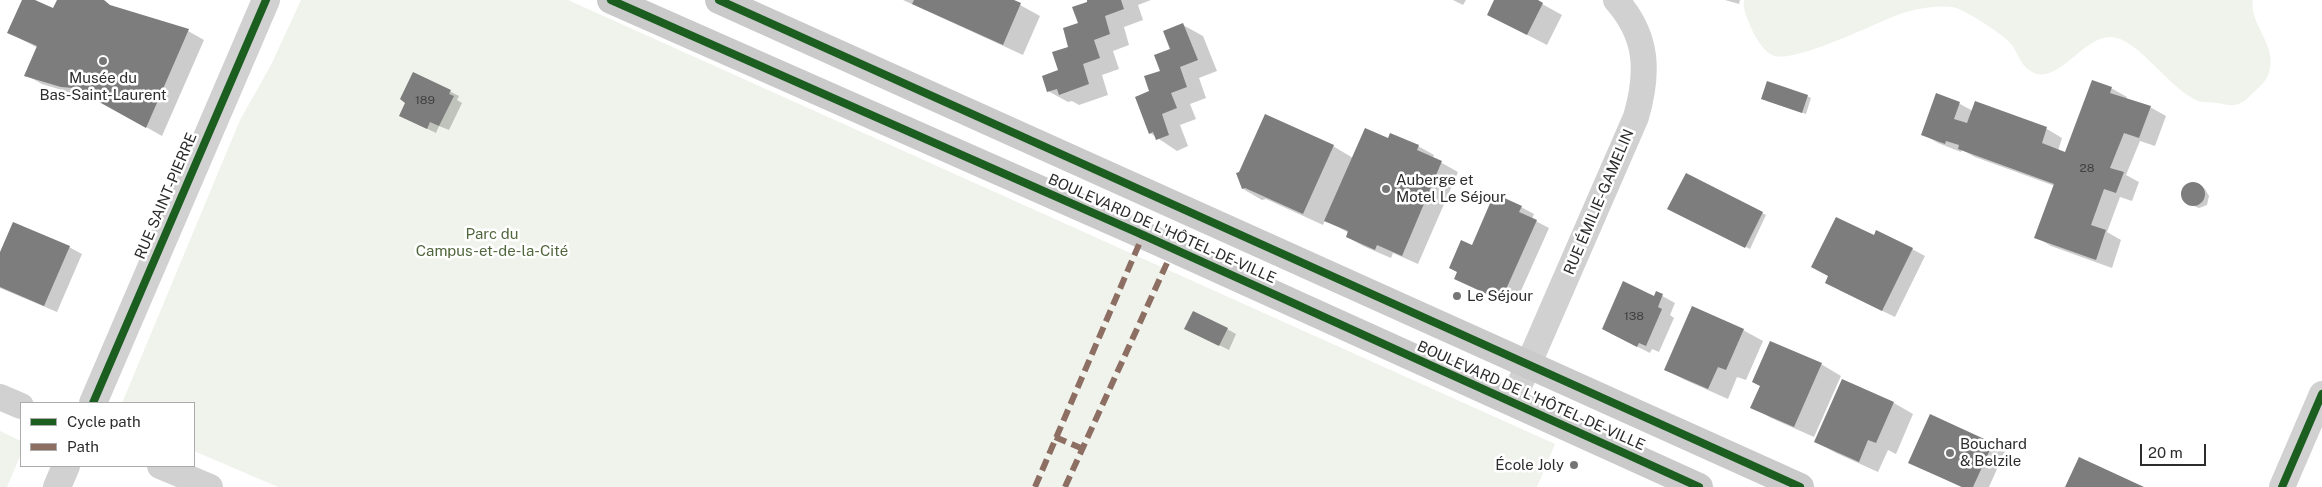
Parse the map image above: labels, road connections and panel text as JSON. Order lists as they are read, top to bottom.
{
  "streets": {
    "main road": ["BOULEVARD DE L'HÔTEL-DE-VILLE"],
    "street": ["RUE SAINT-PIERRE", "RUE ÉMILIE-GAMELIN"]
  },
  "crossings": [
    ["RUE ÉMILIE-GAMELIN", "BOULEVARD DE L'HÔTEL-DE-VILLE"]
  ],
  "parks": ["Parc du Campus-et-de-la-Cité"],
  "places": [
    "Musée du Bas-Saint-Laurent",
    "Auberge et Motel Le Séjour",
    "Le Séjour",
    "Bouchard & Belzile",
    "École Joly"
  ],
  "house_numbers": ["189", "28", "138"],
  "legend": ["Cycle path", "Path"],
  "scale_bar": "20 m"
}
